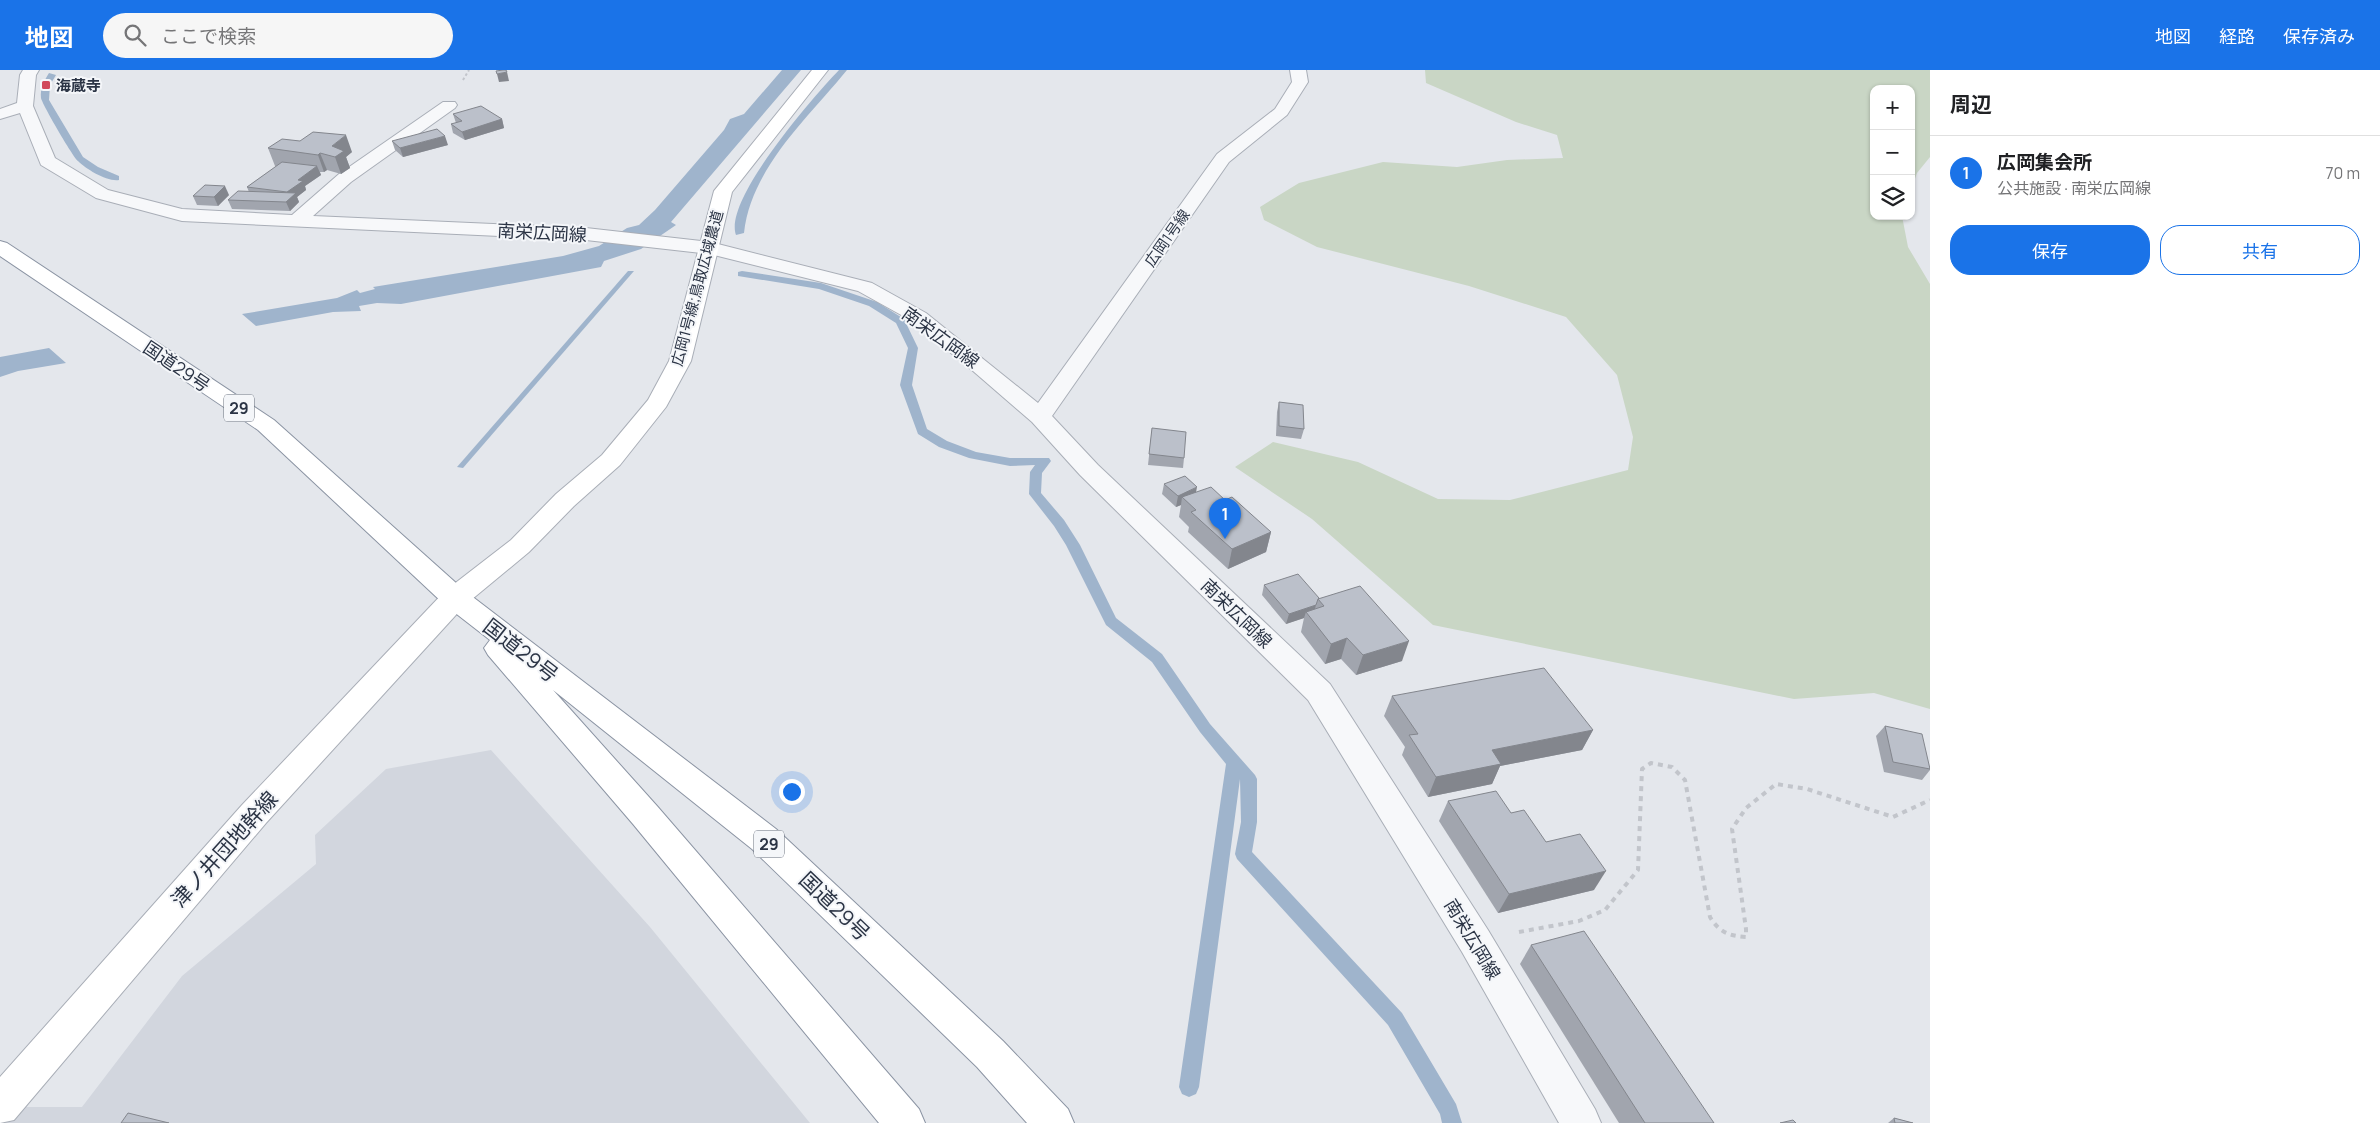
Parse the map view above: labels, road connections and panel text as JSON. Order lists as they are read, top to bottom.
{
  "streets": {
    "main road": [
      "広岡1号線;鳥取広域農道",
      "国道29号",
      "29",
      "津ノ井団地幹線"
    ],
    "street": ["南栄広岡線", "広岡1号線"]
  },
  "crossings": [
    ["南栄広岡線", "広岡1号線"],
    ["南栄広岡線", "広岡1号線;鳥取広域農道"],
    ["広岡1号線;鳥取広域農道", "国道29号"],
    ["広岡1号線;鳥取広域農道", "津ノ井団地幹線"],
    ["国道29号", "津ノ井団地幹線"]
  ],
  "places": {
    "transit": ["海蔵寺"]
  },
  "page": {
    "header": "地図",
    "search": "ここで検索",
    "nav": ["地図", "経路", "保存済み"],
    "heading": "周辺",
    "map_buttons": ["+", "−"],
    "list": [
      {
        "mark": "1",
        "name": "広岡集会所",
        "note": "公共施設 · 南栄広岡線",
        "value": "70 m"
      }
    ],
    "buttons": ["保存", "共有"],
    "pins": "1"
  }
}
